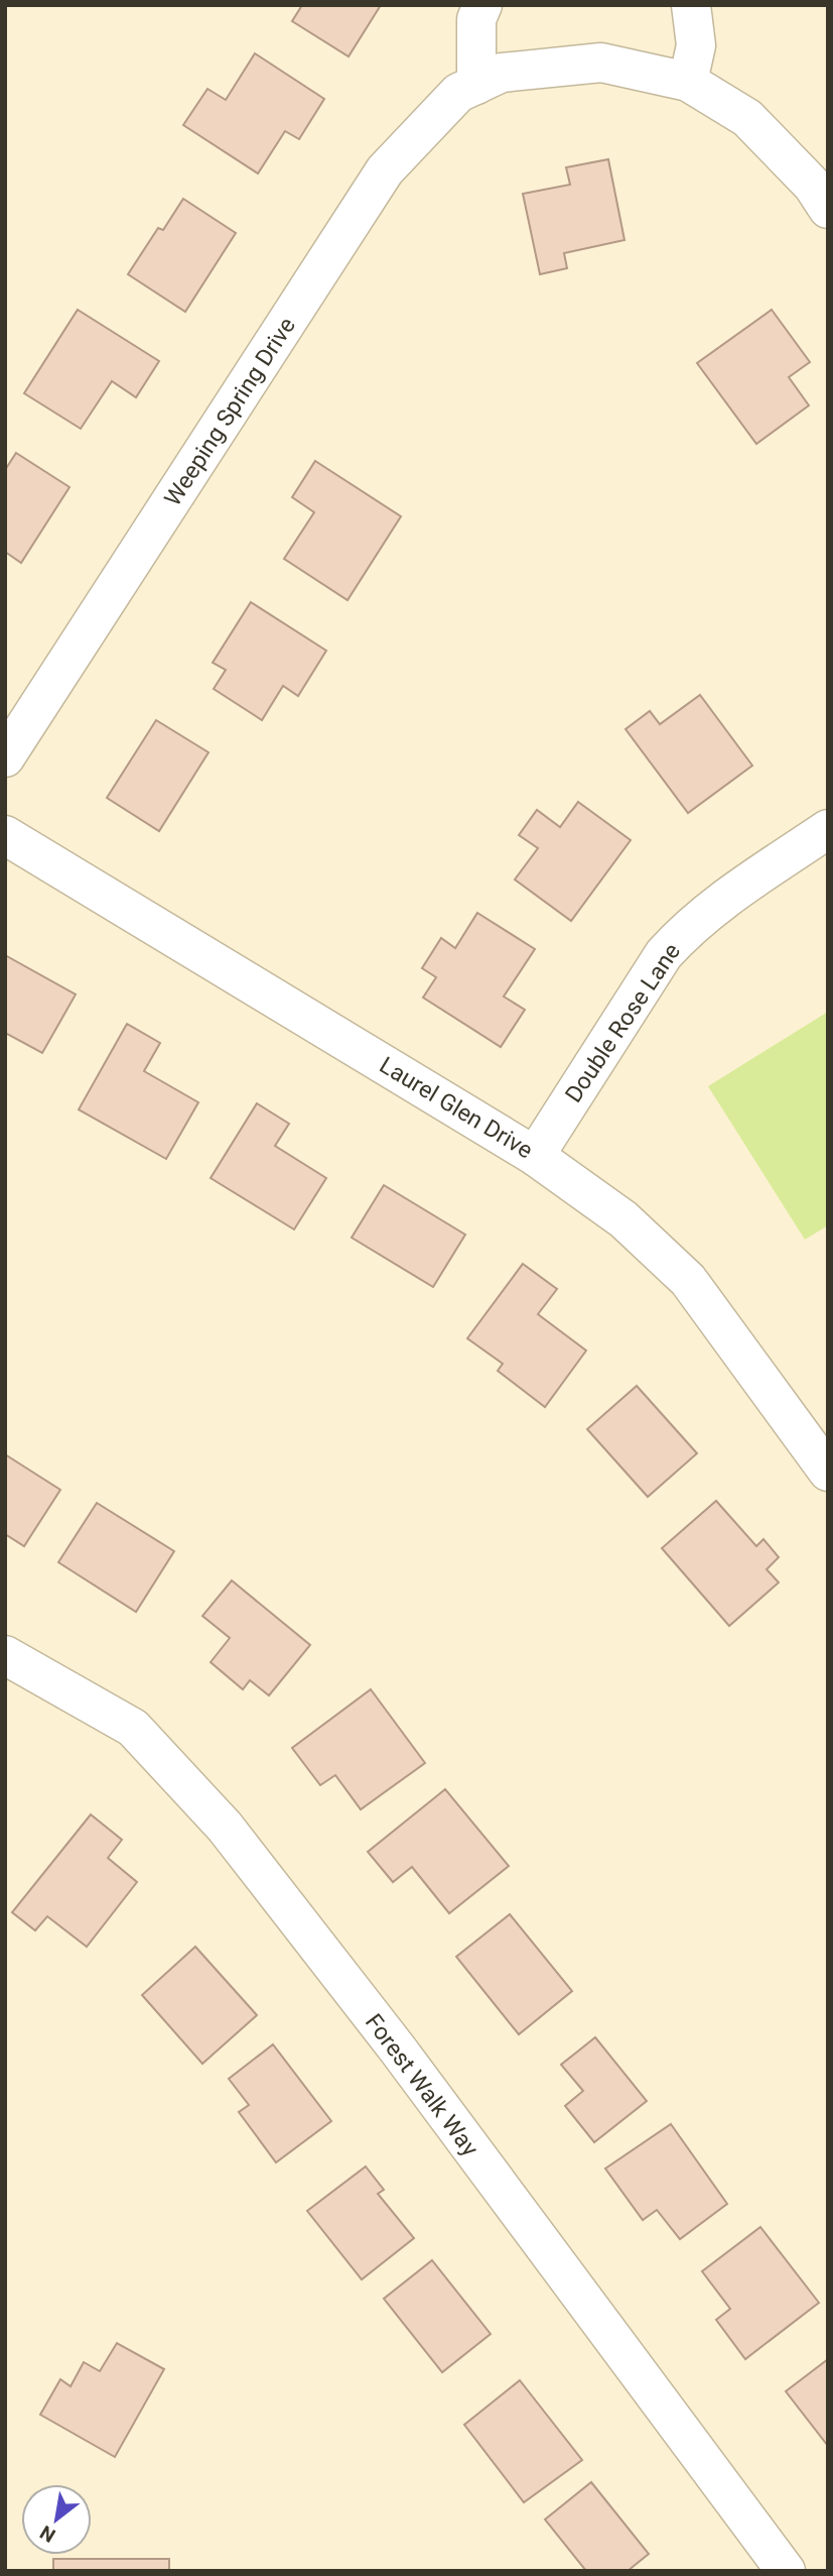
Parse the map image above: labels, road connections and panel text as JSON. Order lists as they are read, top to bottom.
{
  "streets": {
    "street": [
      "Weeping Spring Drive",
      "Double Rose Lane",
      "Laurel Glen Drive",
      "Forest Walk Way"
    ]
  },
  "crossings": [
    ["Double Rose Lane", "Laurel Glen Drive"]
  ],
  "north": "bottom left"
}
